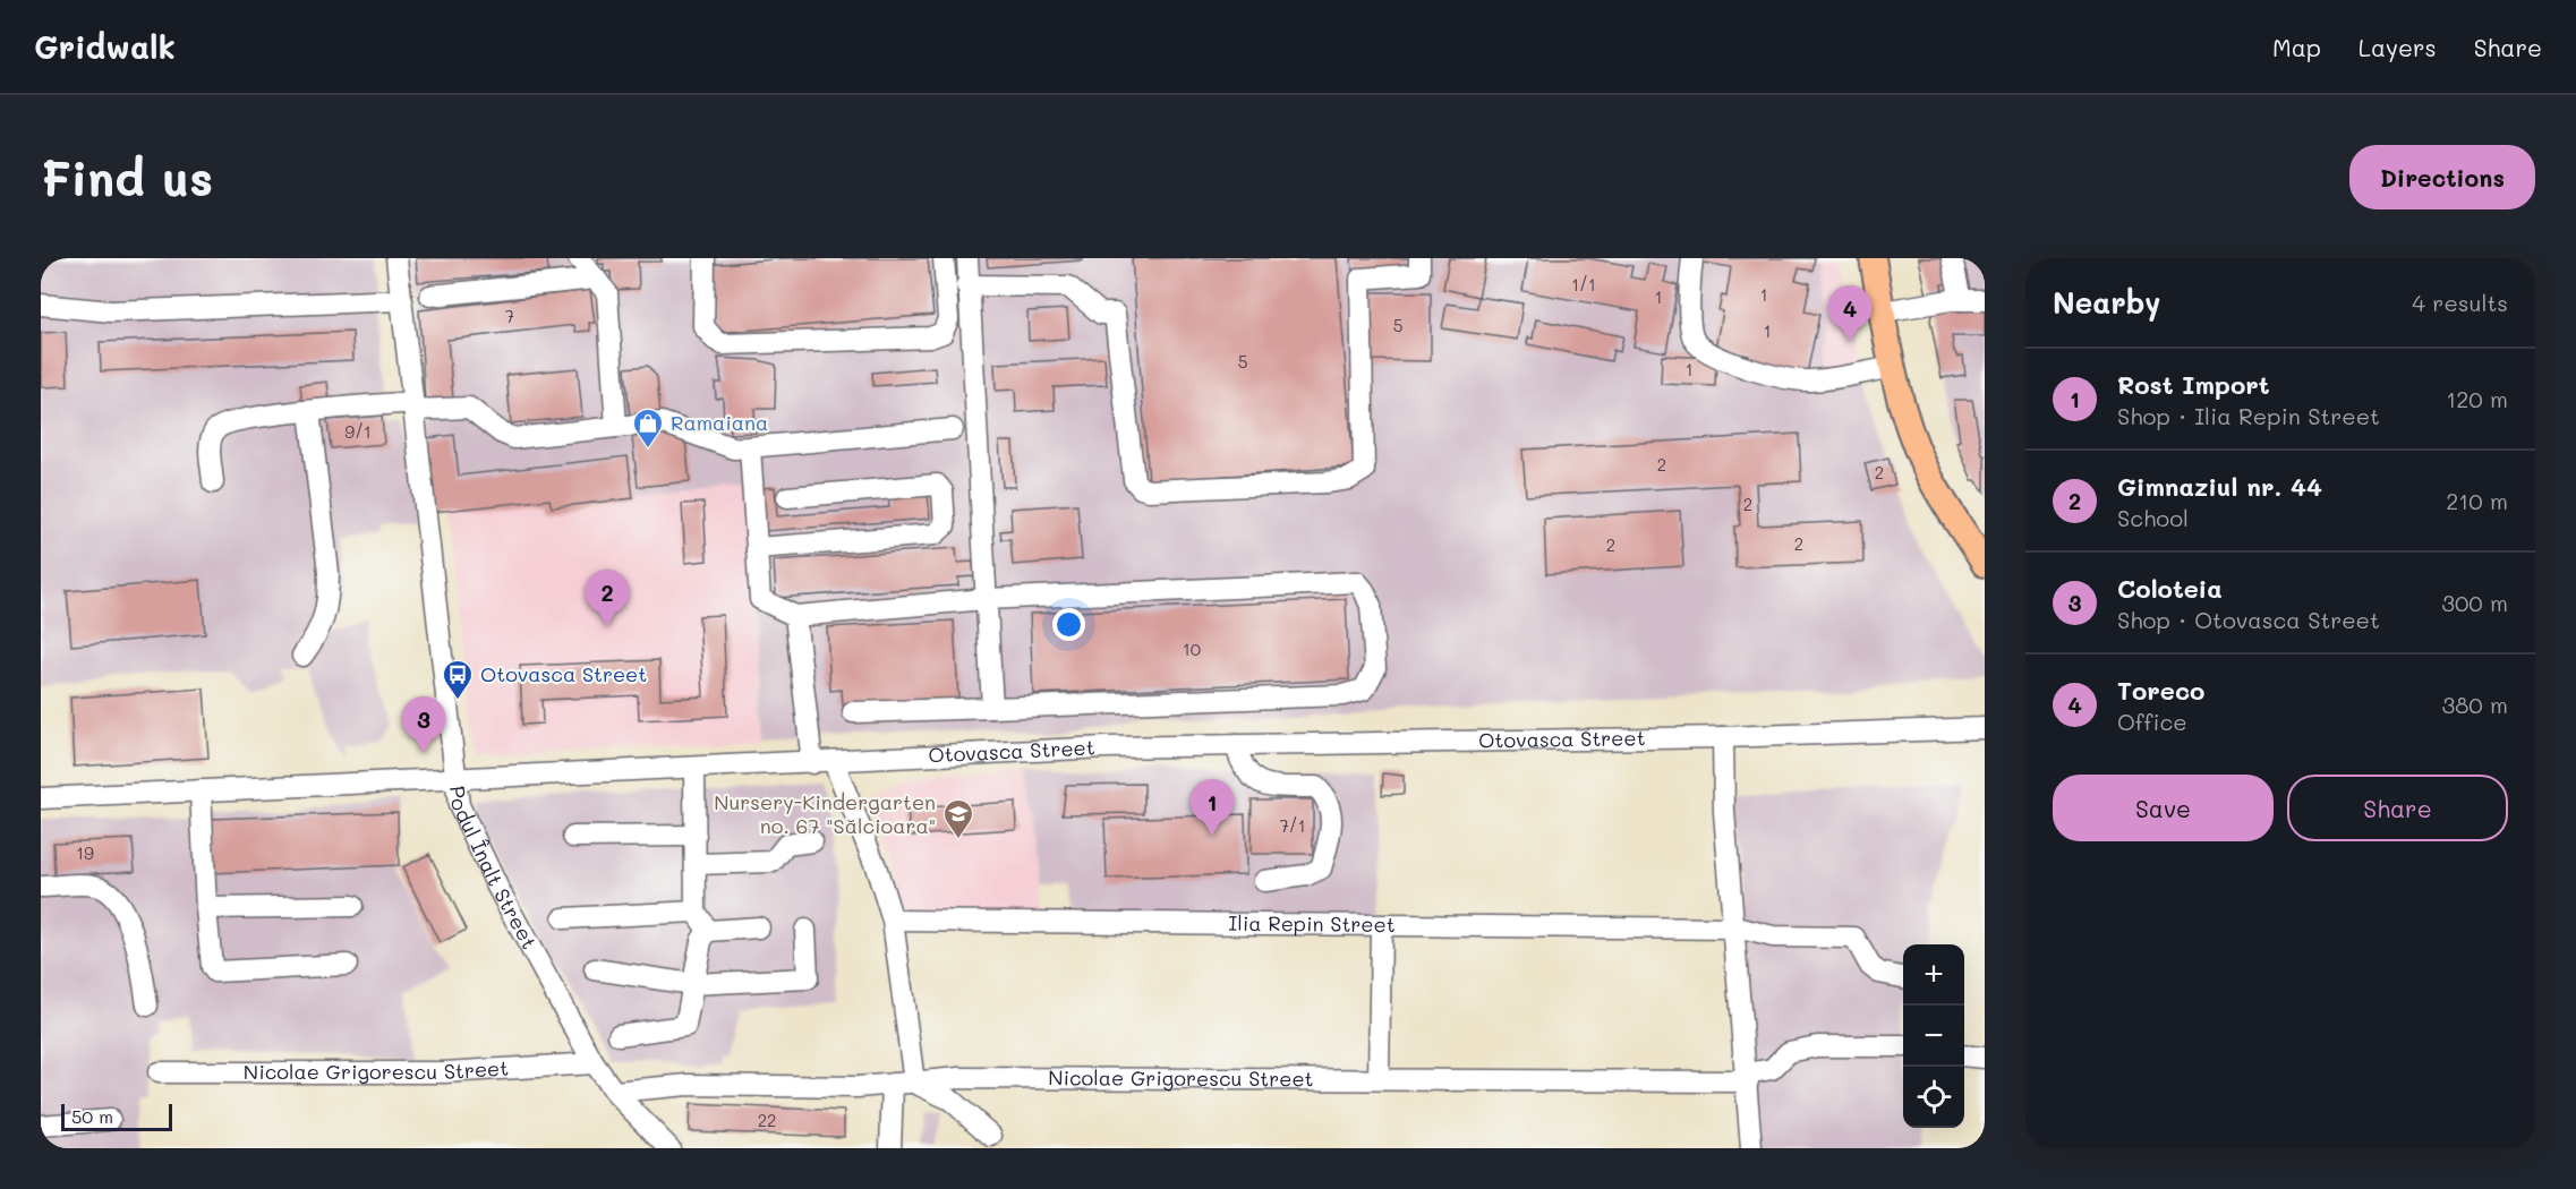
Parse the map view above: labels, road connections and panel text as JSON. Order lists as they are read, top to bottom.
{
  "streets": {
    "street": [
      "Otovasca Street",
      "Podul Înalt Street",
      "Ilia Repin Street",
      "Nicolae Grigorescu Street"
    ]
  },
  "crossings": [
    ["Otovasca Street", "Podul Înalt Street"],
    ["Podul Înalt Street", "Nicolae Grigorescu Street"]
  ],
  "places": {
    "shop": ["Ramaiana"],
    "bus stop": ["Otovasca Street"],
    "school or university": ["Nursery-Kindergarten no. 67 \"Sălcioara\""]
  },
  "house_numbers": [
    "1/1",
    "1",
    "1",
    "7",
    "5",
    "1",
    "5",
    "1",
    "9/1",
    "2",
    "2",
    "2",
    "2",
    "2",
    "10",
    "7/1",
    "19",
    "22"
  ],
  "scale_bar": "50 m",
  "page": {
    "header": "Gridwalk",
    "nav": ["Map", "Layers", "Share"],
    "buttons": [
      "Directions",
      ["Save", "Share"]
    ],
    "title": "Find us",
    "heading": ["Nearby", "4 results"],
    "pins": [
      "4",
      "2",
      "3",
      "1"
    ],
    "list": [
      {
        "mark": "1",
        "name": "Rost Import",
        "note": "Shop · Ilia Repin Street",
        "value": "120 m"
      },
      {
        "mark": "2",
        "name": "Gimnaziul nr. 44",
        "note": "School",
        "value": "210 m"
      },
      {
        "mark": "3",
        "name": "Coloteia",
        "note": "Shop · Otovasca Street",
        "value": "300 m"
      },
      {
        "mark": "4",
        "name": "Toreco",
        "note": "Office",
        "value": "380 m"
      }
    ],
    "map_buttons": ["+", "−"],
    "scale": "50 m"
  }
}
